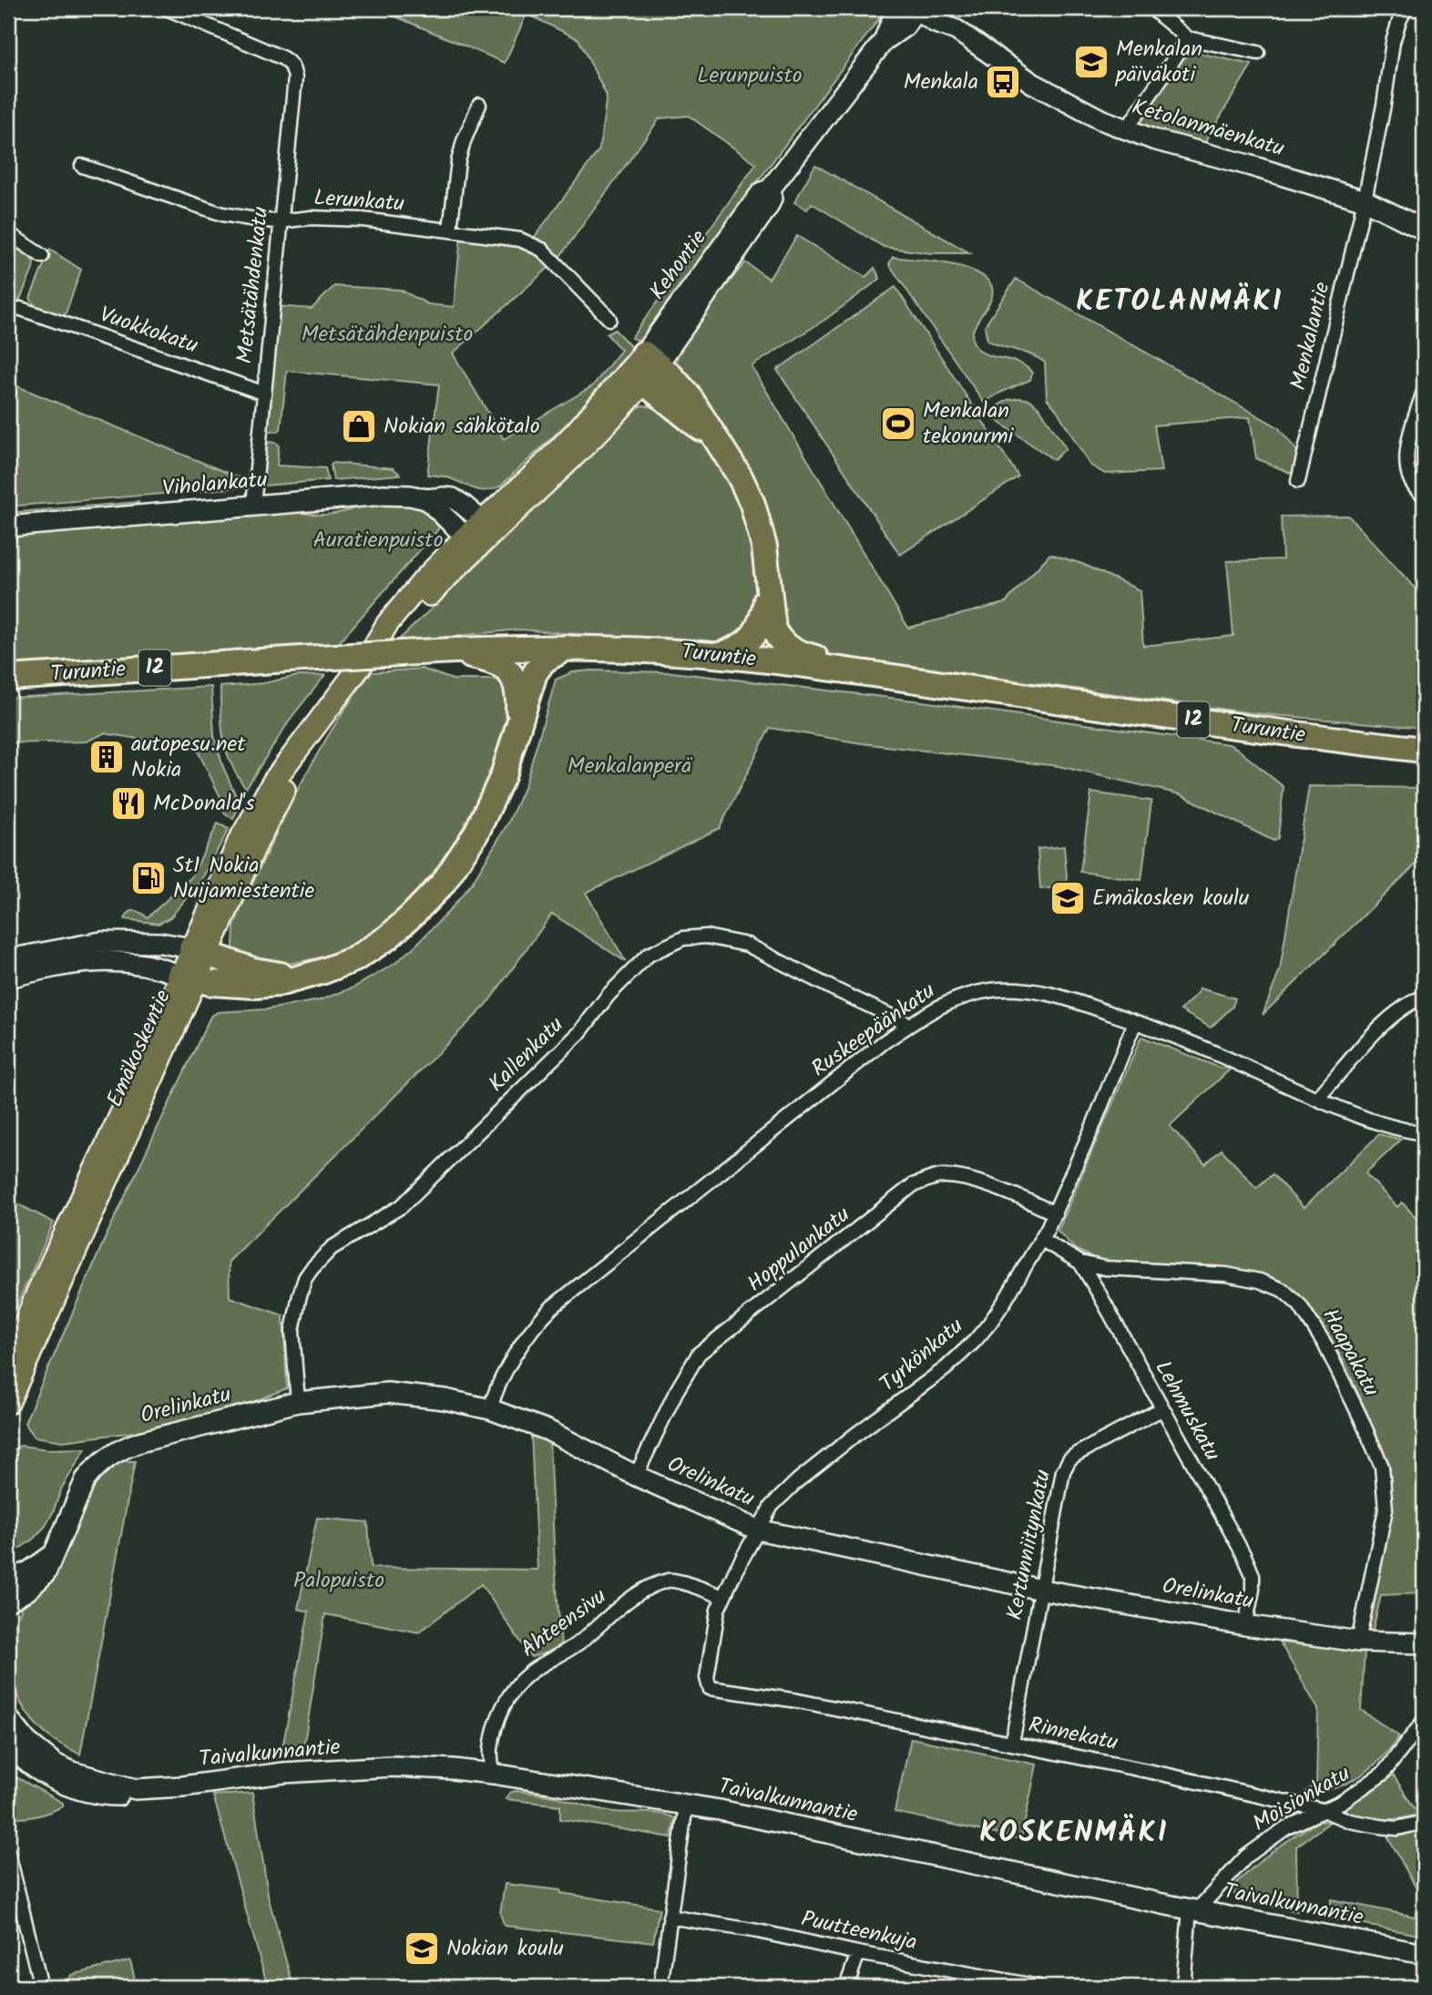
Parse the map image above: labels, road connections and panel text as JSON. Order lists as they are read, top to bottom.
{
  "streets": {
    "highway": ["Turuntie", "12"],
    "main road": [
      "Ketolanmäenkatu",
      "Kehontie",
      "Viholankatu",
      "Emäkoskentie",
      "Orelinkatu",
      "Taivalkunnantie"
    ],
    "street": [
      "Lerunkatu",
      "Metsätähdenkatu",
      "Vuokkokatu",
      "Menkalantie",
      "Ruskeepäänkatu",
      "Kallenkatu",
      "Hoppulankatu",
      "Haapakatu",
      "Tyrkönkatu",
      "Lehmuskatu",
      "Kertunniitynkatu",
      "Ahteensivu",
      "Rinnekatu",
      "Moisionkatu",
      "Puutteenkuja"
    ]
  },
  "crossings": [
    ["Ketolanmäenkatu", "Kehontie"],
    ["Ketolanmäenkatu", "Menkalantie"],
    ["Lerunkatu", "Metsätähdenkatu"],
    ["Kehontie", "Emäkoskentie"],
    ["Metsätähdenkatu", "Vuokkokatu"],
    ["Metsätähdenkatu", "Viholankatu"],
    ["Viholankatu", "Emäkoskentie"],
    ["Ruskeepäänkatu", "Kallenkatu"],
    ["Ruskeepäänkatu", "Tyrkönkatu"],
    ["Ruskeepäänkatu", "Orelinkatu"],
    ["Kallenkatu", "Orelinkatu"],
    ["Hoppulankatu", "Tyrkönkatu"],
    ["Hoppulankatu", "Orelinkatu"],
    ["Haapakatu", "Orelinkatu"],
    ["Haapakatu", "Lehmuskatu"],
    ["Tyrkönkatu", "Orelinkatu"],
    ["Tyrkönkatu", "Lehmuskatu"],
    ["Tyrkönkatu", "Ahteensivu"],
    ["Tyrkönkatu", "Rinnekatu"],
    ["Orelinkatu", "Lehmuskatu"],
    ["Orelinkatu", "Kertunniitynkatu"],
    ["Lehmuskatu", "Kertunniitynkatu"],
    ["Kertunniitynkatu", "Rinnekatu"],
    ["Ahteensivu", "Taivalkunnantie"],
    ["Rinnekatu", "Moisionkatu"],
    ["Taivalkunnantie", "Moisionkatu"]
  ],
  "districts": ["KETOLANMÄKI", "KOSKENMÄKI"],
  "parks": [
    "Lerunpuisto",
    "Metsätähdenpuisto",
    "Auratienpuisto",
    "Menkalanperä",
    "Palopuisto"
  ],
  "places": {
    "school or university": ["Menkalan päiväkoti", "Emäkosken koulu", "Nokian koulu"],
    "bus stop": ["Menkala"],
    "sports": ["Menkalan tekonurmi"],
    "shop": ["Nokian sähkötalo"],
    "building": ["autopesu.net Nokia"],
    "restaurant": ["McDonald's"],
    "fuel station": ["St1 Nokia Nuijamiestentie"]
  }
}
